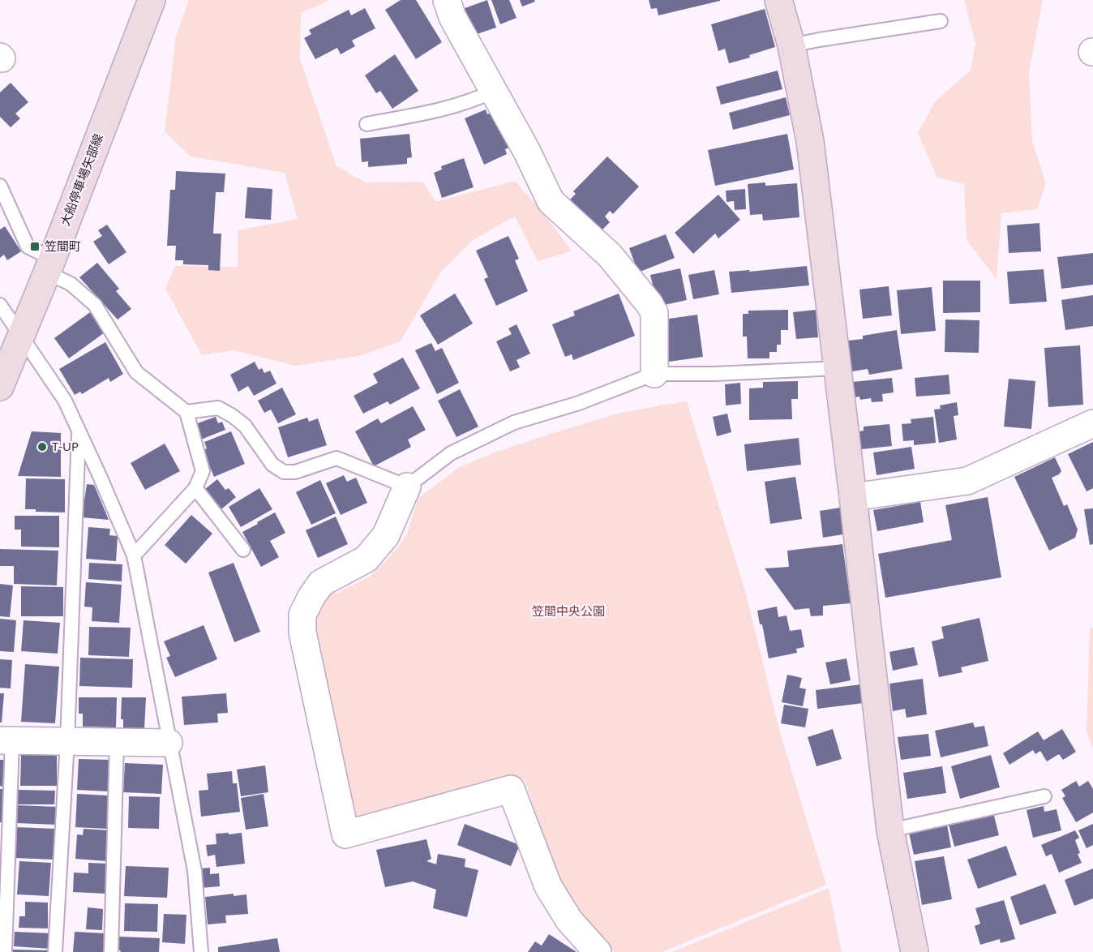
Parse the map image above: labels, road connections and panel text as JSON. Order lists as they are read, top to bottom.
{
  "streets": {
    "street": ["大船停車場矢部線"]
  },
  "parks": ["笠間中央公園"],
  "places": {
    "transit": ["笠間町"],
    "other": ["T-UP"]
  }
}
